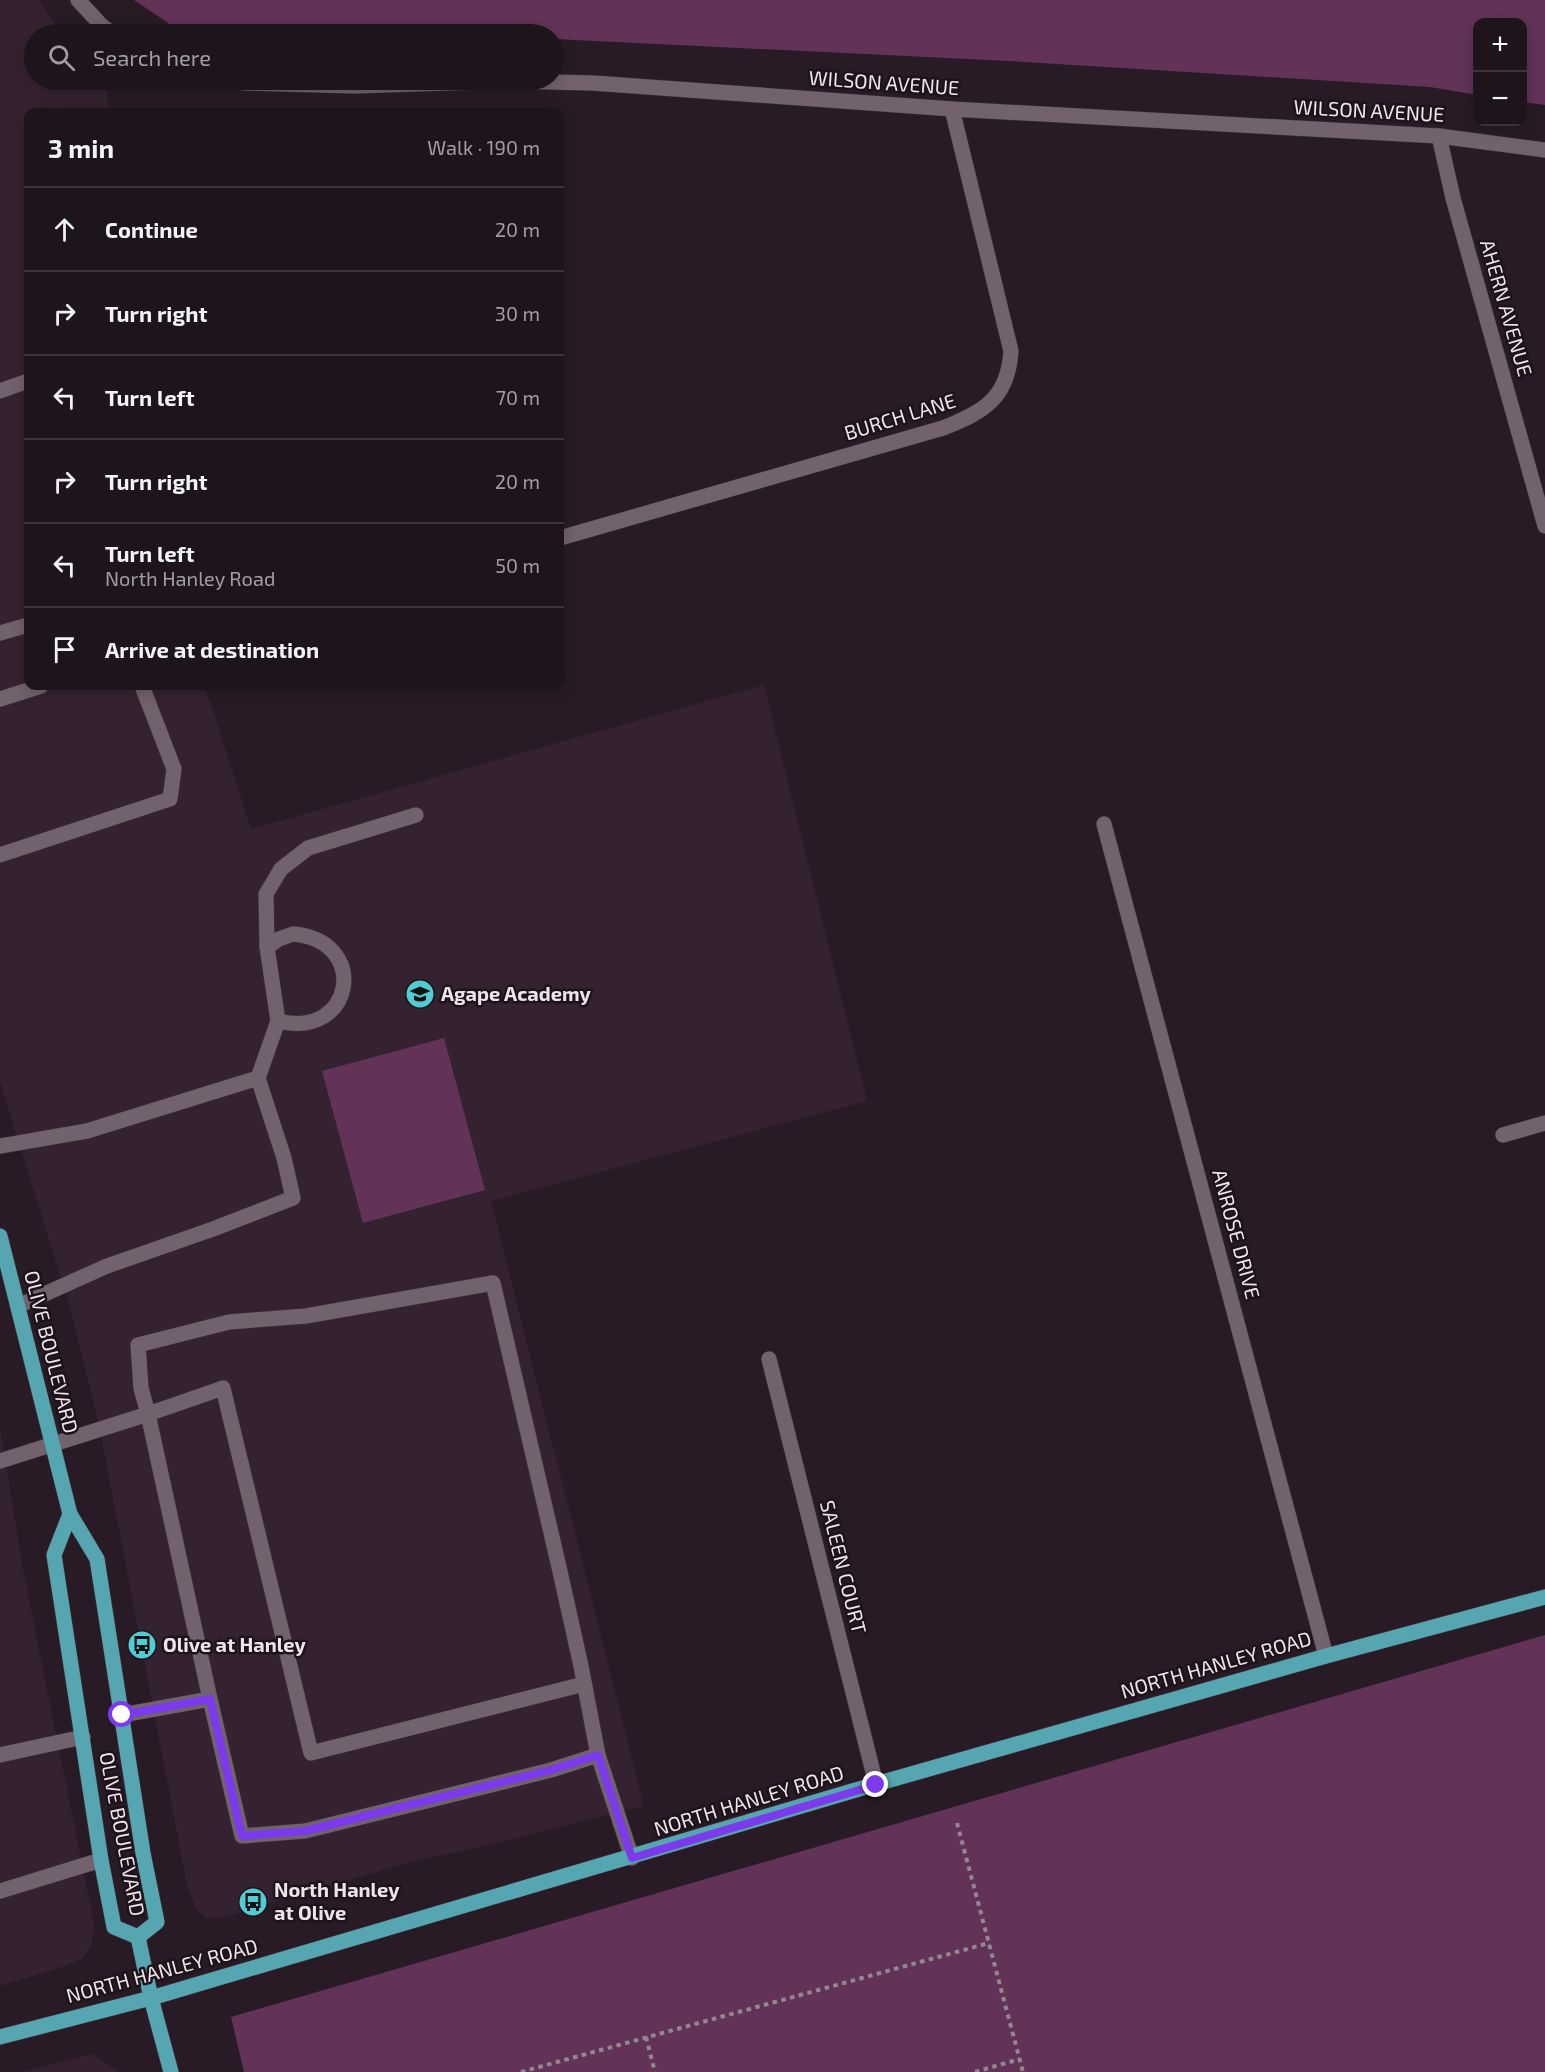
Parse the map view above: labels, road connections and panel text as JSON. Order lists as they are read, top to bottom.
{
  "streets": {
    "main road": ["OLIVE BOULEVARD", "NORTH HANLEY ROAD"],
    "street": [
      "WILSON AVENUE",
      "AHERN AVENUE",
      "BURCH LANE",
      "ANROSE DRIVE",
      "SALEEN COURT"
    ]
  },
  "crossings": [
    ["WILSON AVENUE", "AHERN AVENUE"],
    ["WILSON AVENUE", "BURCH LANE"],
    ["ANROSE DRIVE", "NORTH HANLEY ROAD"],
    ["OLIVE BOULEVARD", "NORTH HANLEY ROAD"],
    ["SALEEN COURT", "NORTH HANLEY ROAD"]
  ],
  "places": {
    "school or university": ["Agape Academy"],
    "bus stop": ["Olive at Hanley", "North Hanley at Olive"]
  },
  "page": {
    "map_buttons": ["+", "−"],
    "search": "Search here",
    "heading": ["3 min", "Walk · 190 m"],
    "list": [
      ["Continue", "20 m"],
      ["Turn right", "30 m"],
      ["Turn left", "70 m"],
      ["Turn right", "20 m"],
      ["Turn left", "North Hanley Road", "50 m"],
      "Arrive at destination"
    ]
  }
}
